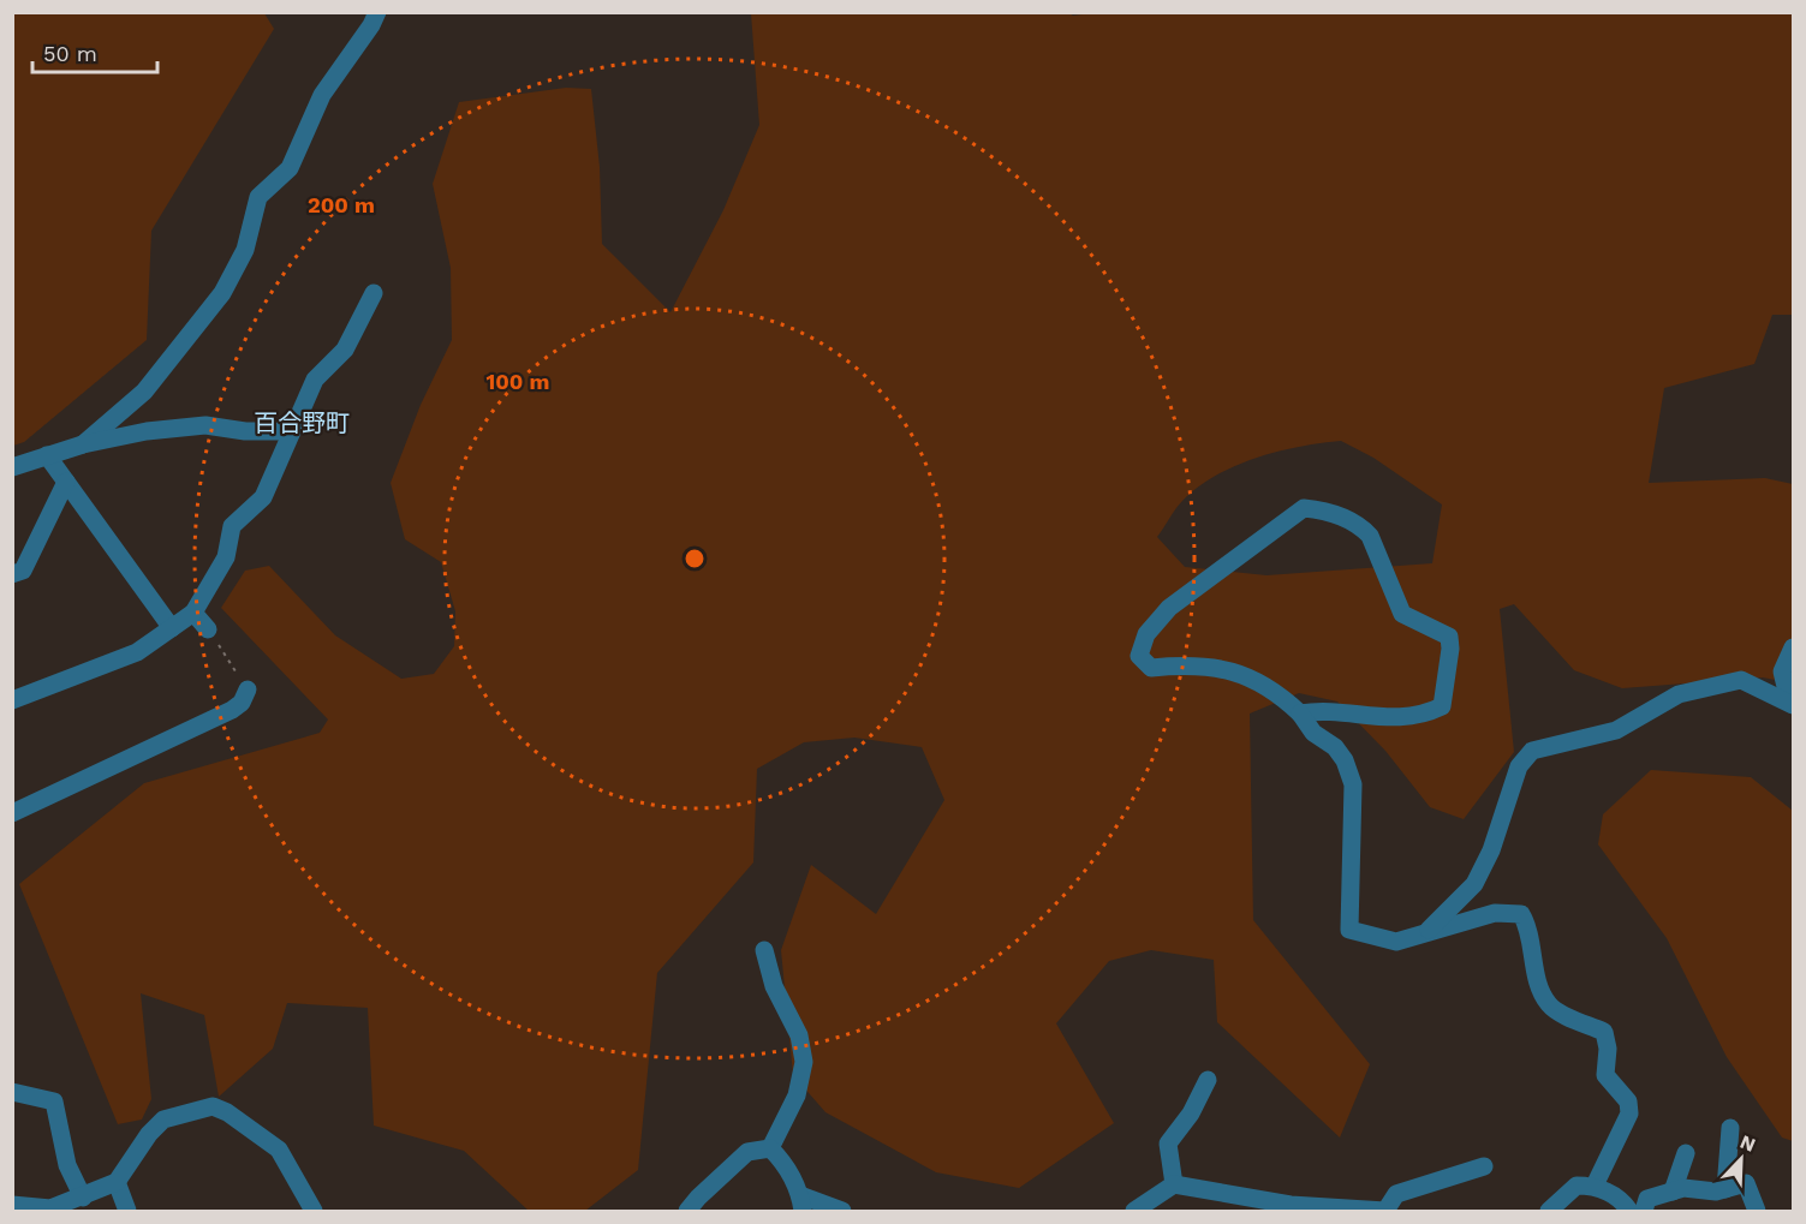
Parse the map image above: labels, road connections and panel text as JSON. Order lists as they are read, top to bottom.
{
  "districts": ["百合野町"],
  "scale_bar": "50 m",
  "north": "top right",
  "rings": ["200 m", "100 m"]
}
